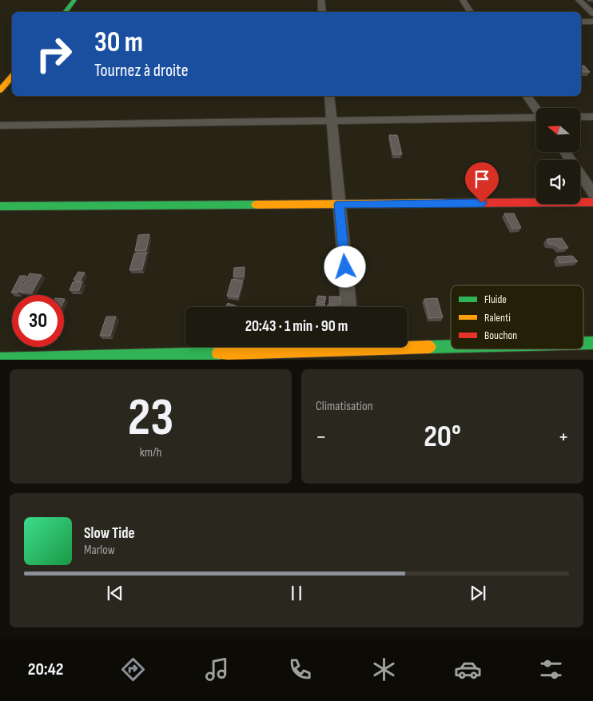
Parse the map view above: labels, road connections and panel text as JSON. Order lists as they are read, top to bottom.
{
  "legend": ["Fluide", "Ralenti", "Bouchon"],
  "north": "left",
  "page": {
    "turn": ["30 m", "Tournez à droite"],
    "limit": "30",
    "trip": "20:43 · 1 min · 90 m",
    "tile": [
      ["23", "km/h"],
      "Climatisation"
    ],
    "heat": ["−", "20°", "+"],
    "song": ["Slow Tide", "Marlow"],
    "tabs": "20:42"
  }
}
